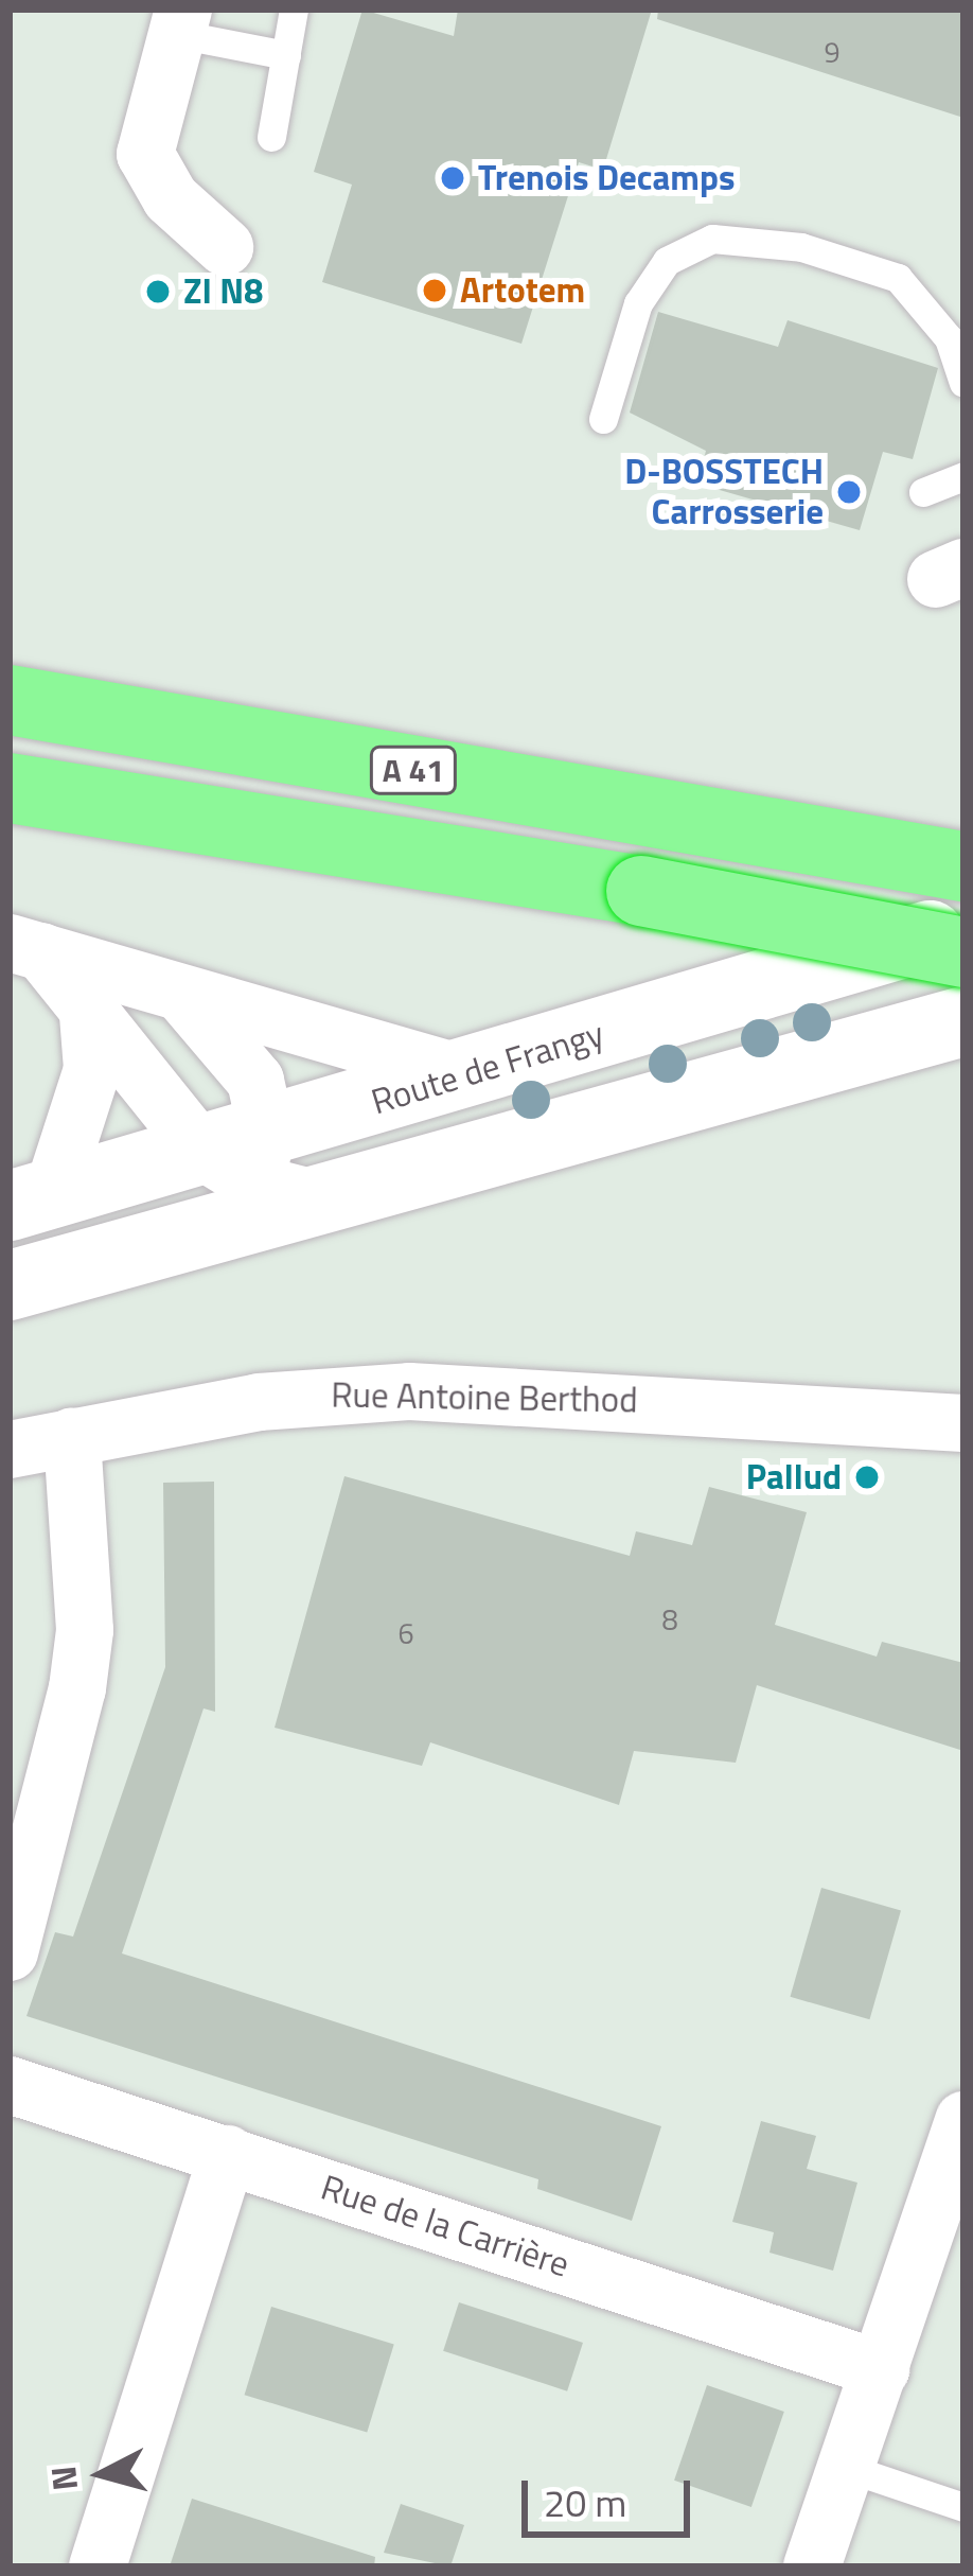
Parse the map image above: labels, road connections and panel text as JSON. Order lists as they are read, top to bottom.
{
  "streets": {
    "highway": ["A 41"],
    "main road": ["Route de Frangy"],
    "street": ["Rue Antoine Berthod", "Rue de la Carrière"]
  },
  "places": [
    "Trenois Decamps",
    "Artotem",
    "ZI N8",
    "D-BOSSTECH Carrosserie",
    "Pallud"
  ],
  "house_numbers": ["9", "8", "6"],
  "scale_bar": "20 m",
  "north": "left"
}
